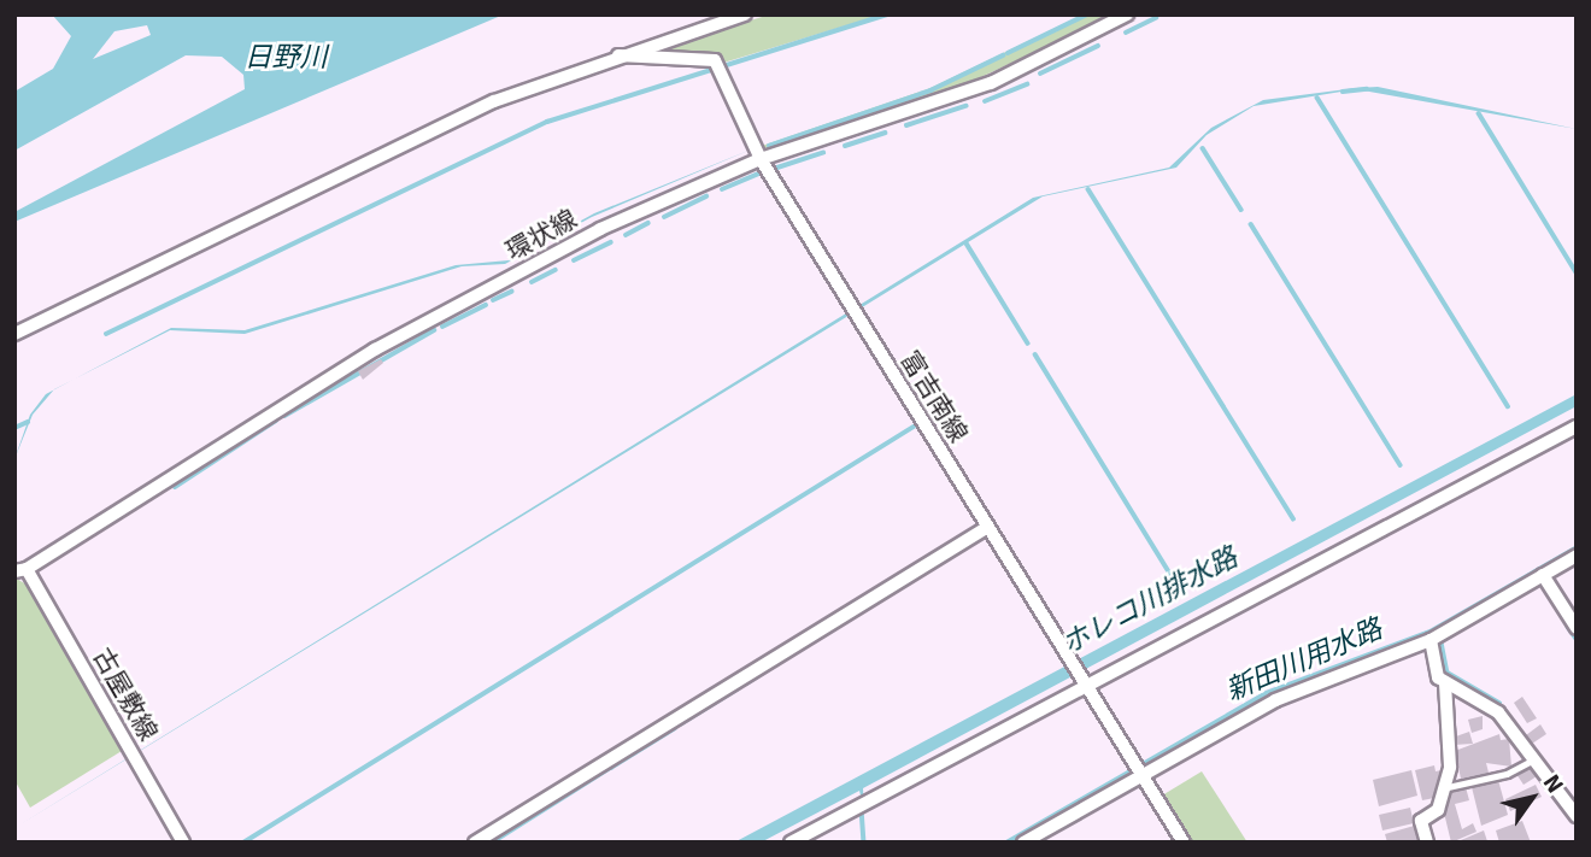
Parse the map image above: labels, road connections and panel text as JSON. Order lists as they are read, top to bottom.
{
  "streets": {
    "street": ["環状線", "富吉南線", "古屋敷線"]
  },
  "crossings": [
    ["環状線", "富吉南線"],
    ["環状線", "古屋敷線"]
  ],
  "water": ["日野川", "ホレコ川排水路", "新田川用水路"],
  "north": "top right"
}
